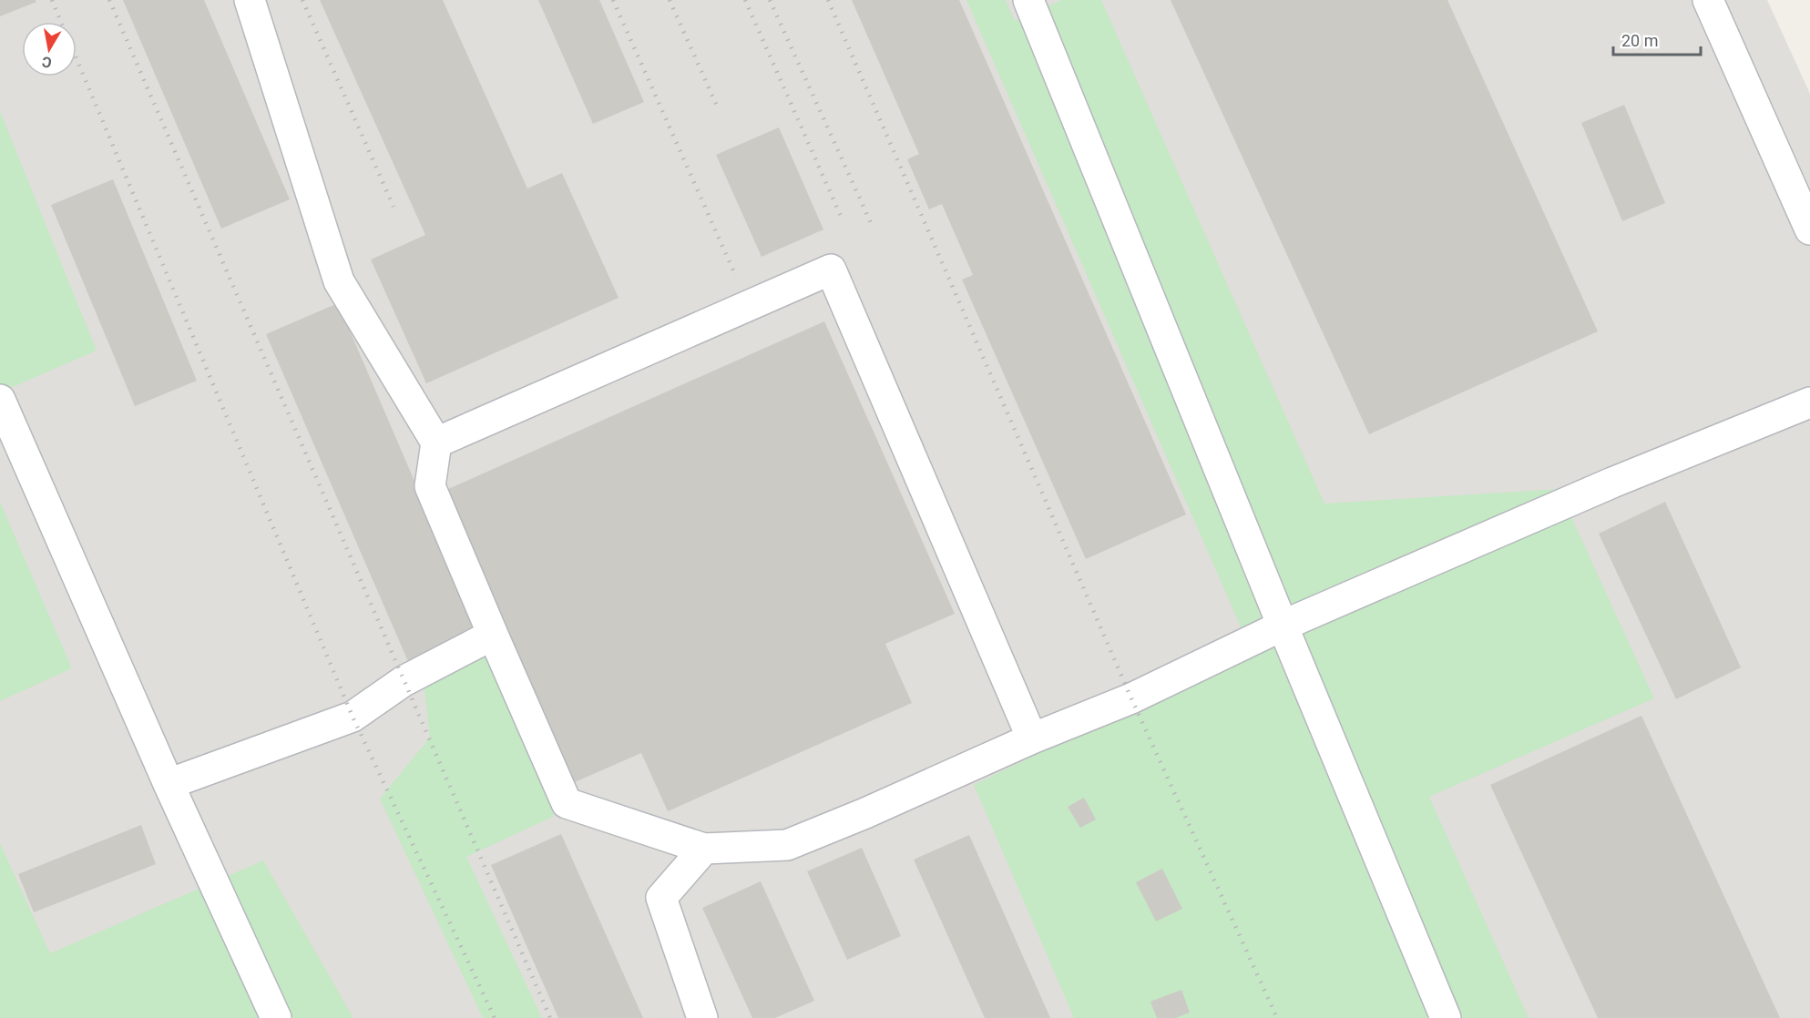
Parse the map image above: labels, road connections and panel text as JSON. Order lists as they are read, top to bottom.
{
  "scale_bar": "20 m",
  "north": "bottom"
}
